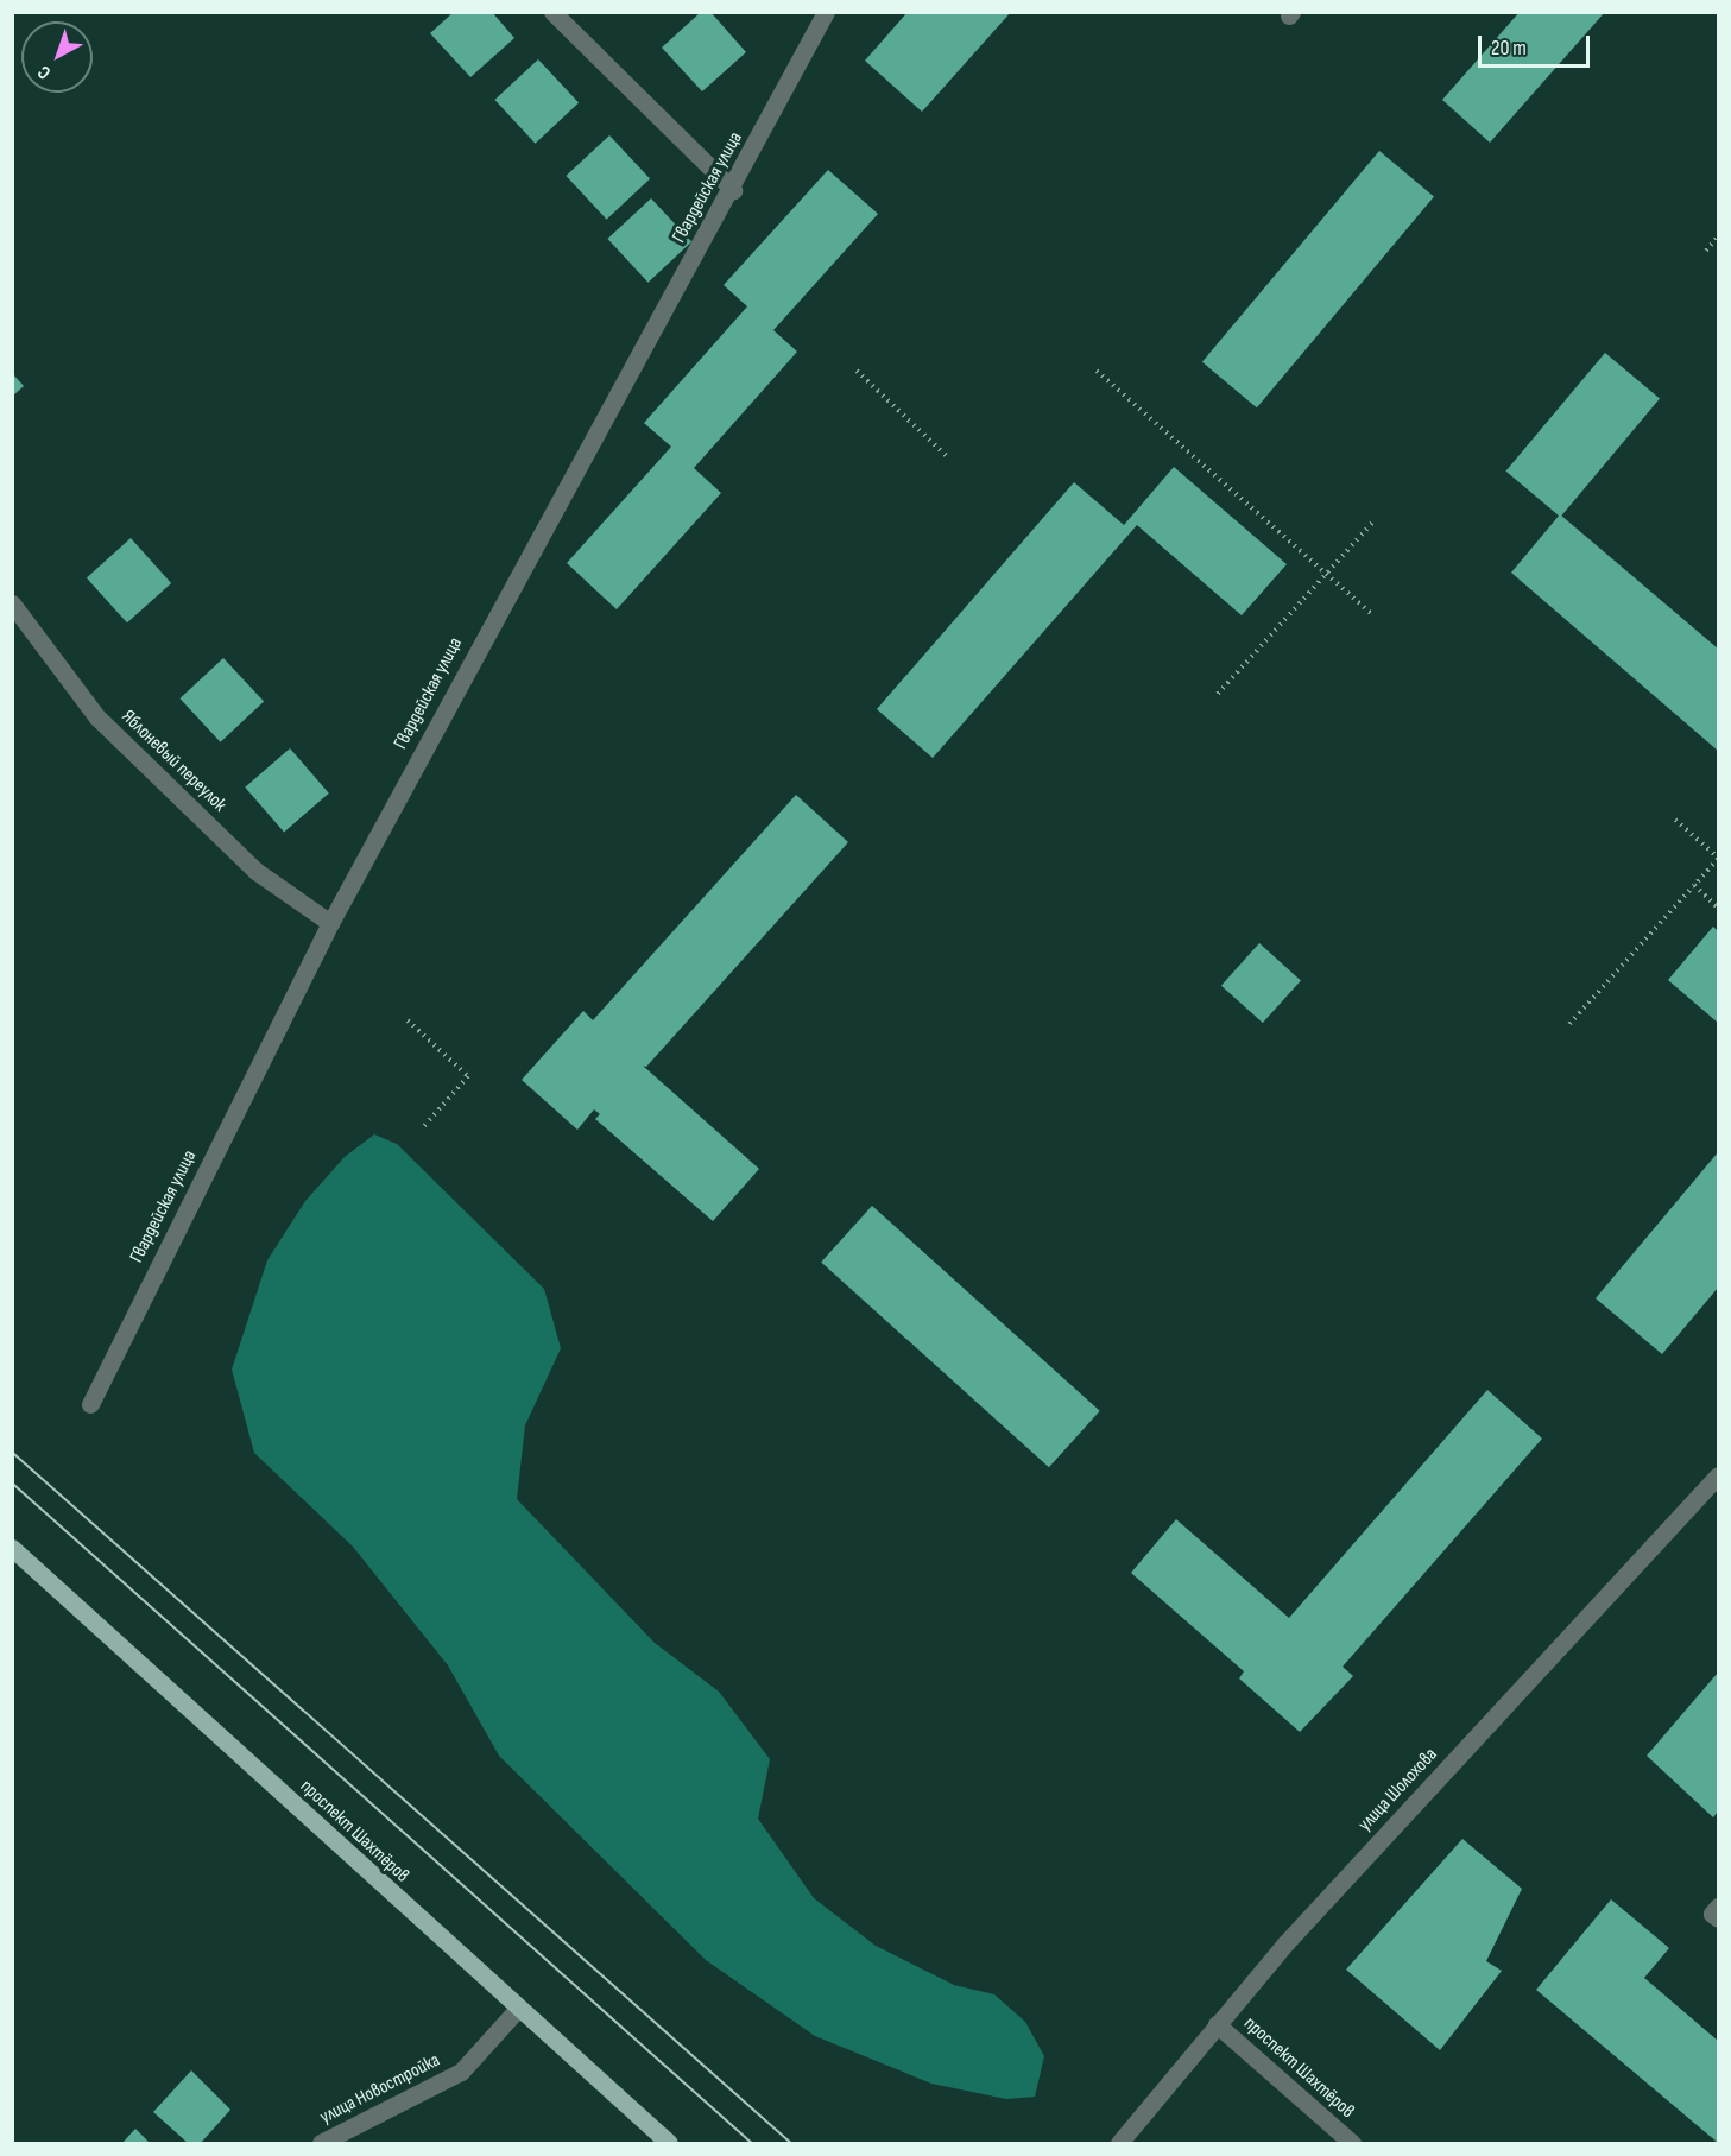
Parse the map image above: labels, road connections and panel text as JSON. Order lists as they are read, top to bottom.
{
  "streets": {
    "main road": ["проспект Шахтёров"],
    "street": [
      "Гвардейская улица",
      "Яблоневый переулок",
      "улица Шолохова",
      "улица Новостройка"
    ]
  },
  "crossings": [
    ["Гвардейская улица", "Яблоневый переулок"],
    ["улица Шолохова", "проспект Шахтёров"],
    ["проспект Шахтёров", "улица Новостройка"]
  ],
  "scale_bar": "20 m",
  "north": "bottom left"
}
